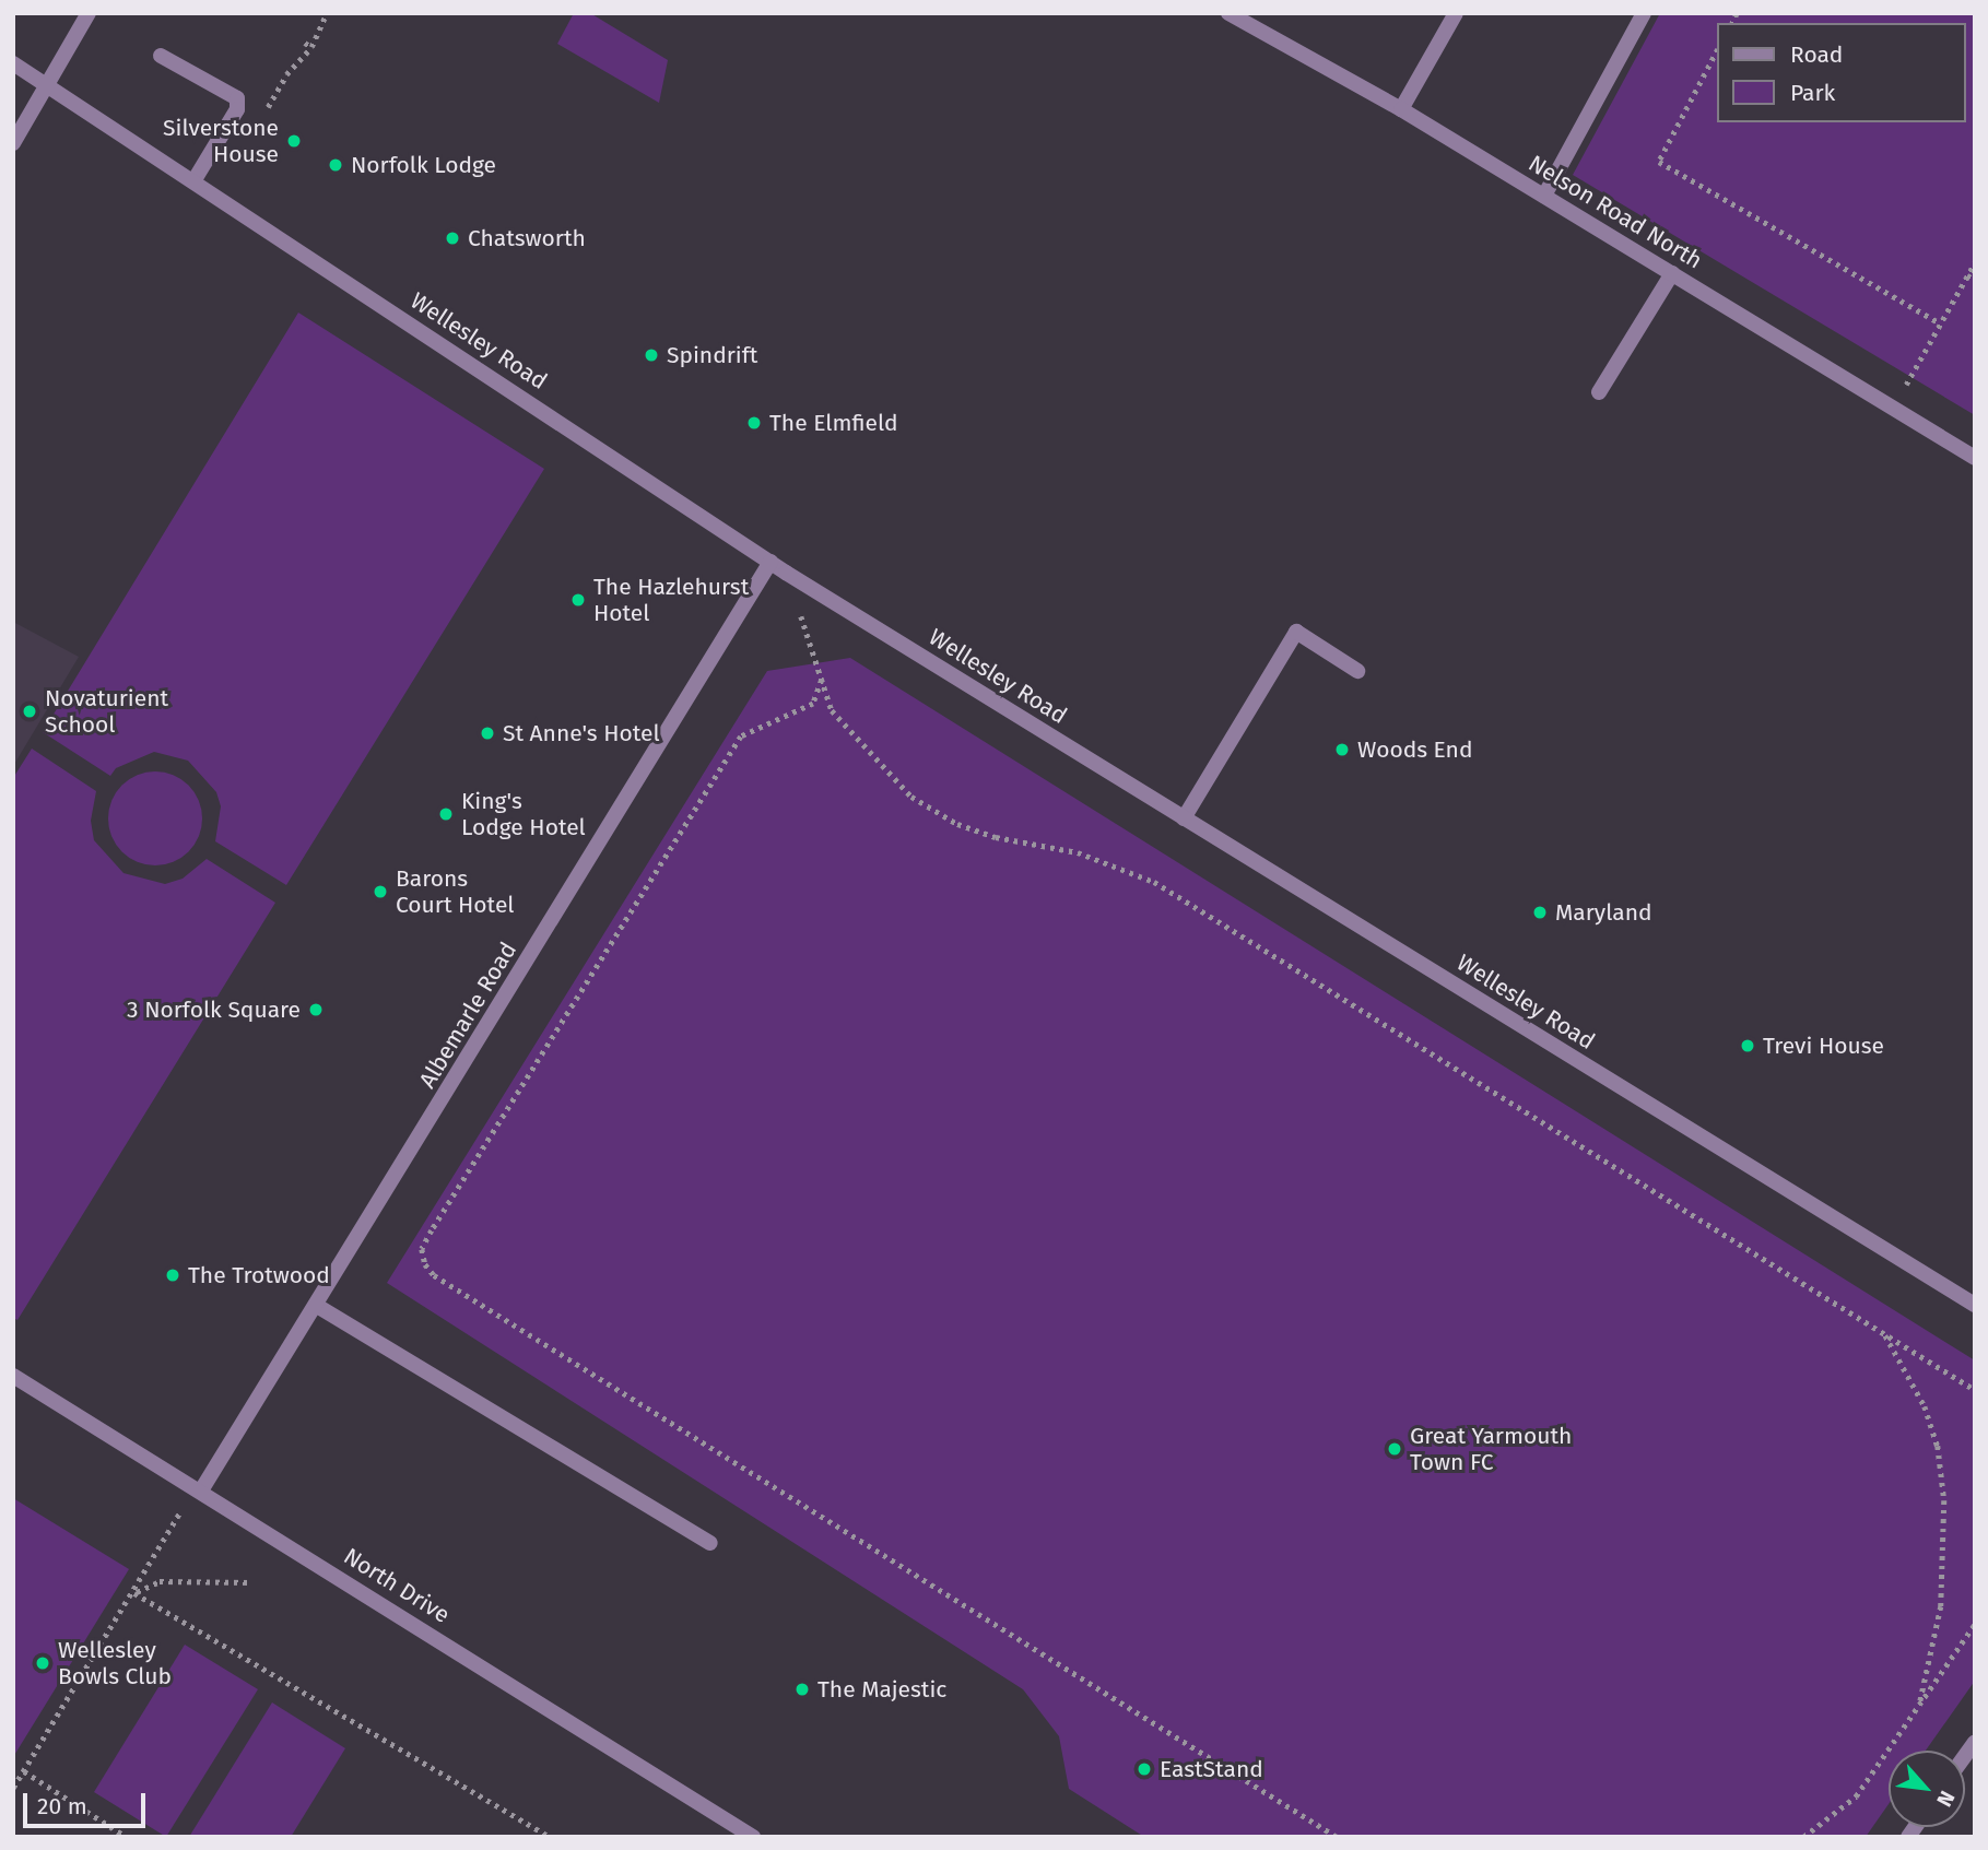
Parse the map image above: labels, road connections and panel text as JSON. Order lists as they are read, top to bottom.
{
  "streets": {
    "street": [
      "Nelson Road North",
      "Wellesley Road",
      "Albemarle Road",
      "North Drive"
    ]
  },
  "crossings": [
    ["Wellesley Road", "Albemarle Road"],
    ["Albemarle Road", "North Drive"]
  ],
  "places": [
    "Silverstone House",
    "Norfolk Lodge",
    "Chatsworth",
    "Spindrift",
    "The Elmfield",
    "The Hazlehurst Hotel",
    "Novaturient School",
    "St Anne's Hotel",
    "Woods End",
    "King's Lodge Hotel",
    "Barons Court Hotel",
    "Maryland",
    "3 Norfolk Square",
    "Trevi House",
    "The Trotwood",
    "Great Yarmouth Town FC",
    "Wellesley Bowls Club",
    "The Majestic",
    "EastStand"
  ],
  "legend": ["Road", "Park"],
  "scale_bar": "20 m",
  "north": "bottom right"
}
